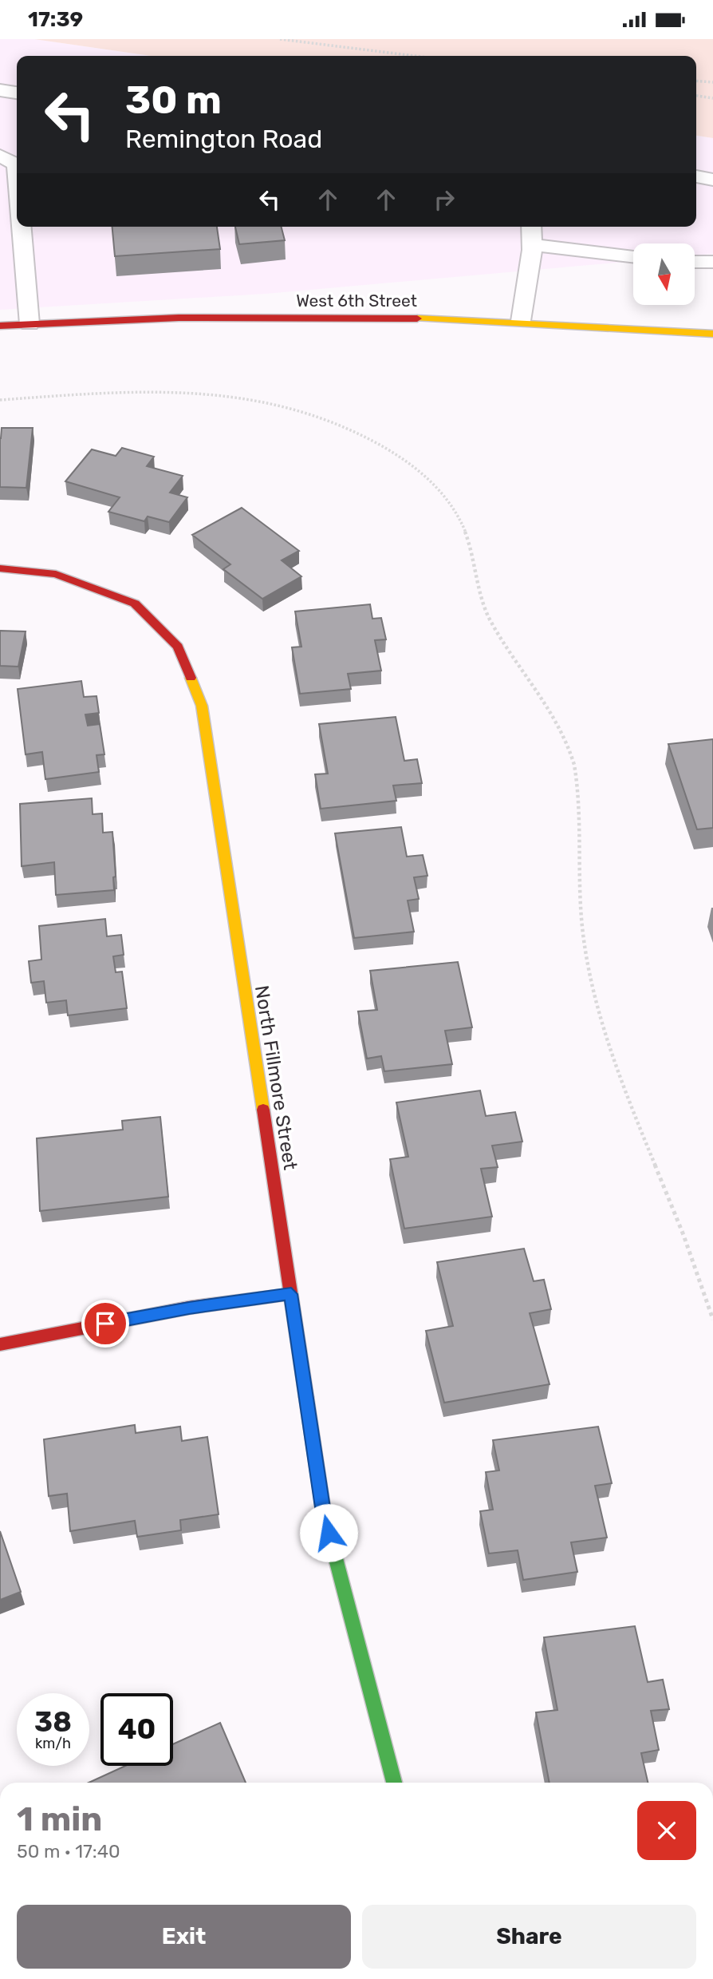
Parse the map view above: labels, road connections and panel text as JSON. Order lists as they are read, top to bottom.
{
  "streets": {
    "street": ["West 6th Street", "North Fillmore Street"]
  },
  "north": "bottom",
  "page": {
    "status": "17:39",
    "turn": ["30 m", "Remington Road"],
    "speed": "38 km/h",
    "limit": "40",
    "heading": ["1 min", "50 m · 17:40"],
    "buttons": ["Exit", "Share"]
  }
}
